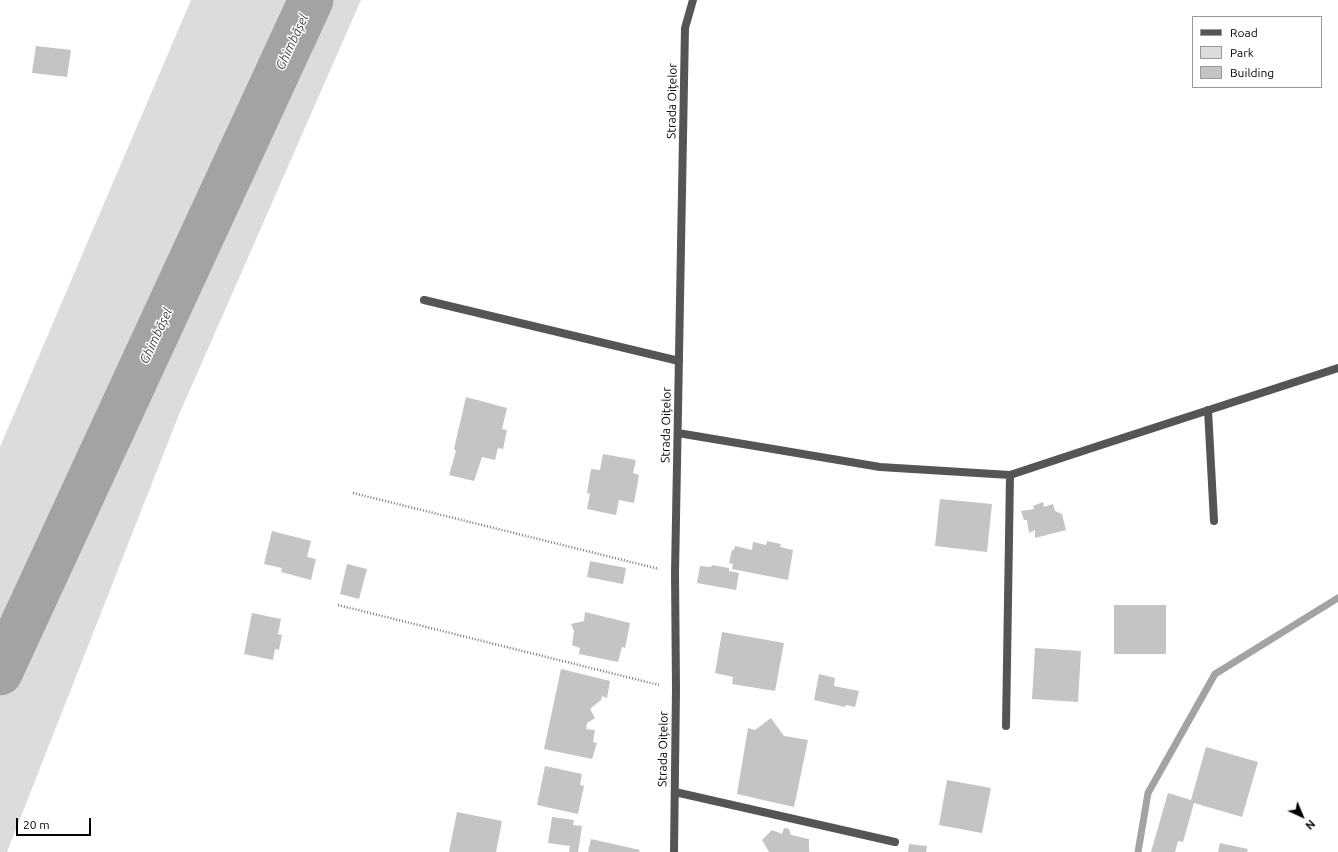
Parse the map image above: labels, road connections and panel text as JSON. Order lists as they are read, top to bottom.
{
  "streets": {
    "street": ["Strada Oițelor"]
  },
  "water": ["Ghimbășel"],
  "legend": ["Road", "Park", "Building"],
  "scale_bar": "20 m",
  "north": "bottom right"
}
